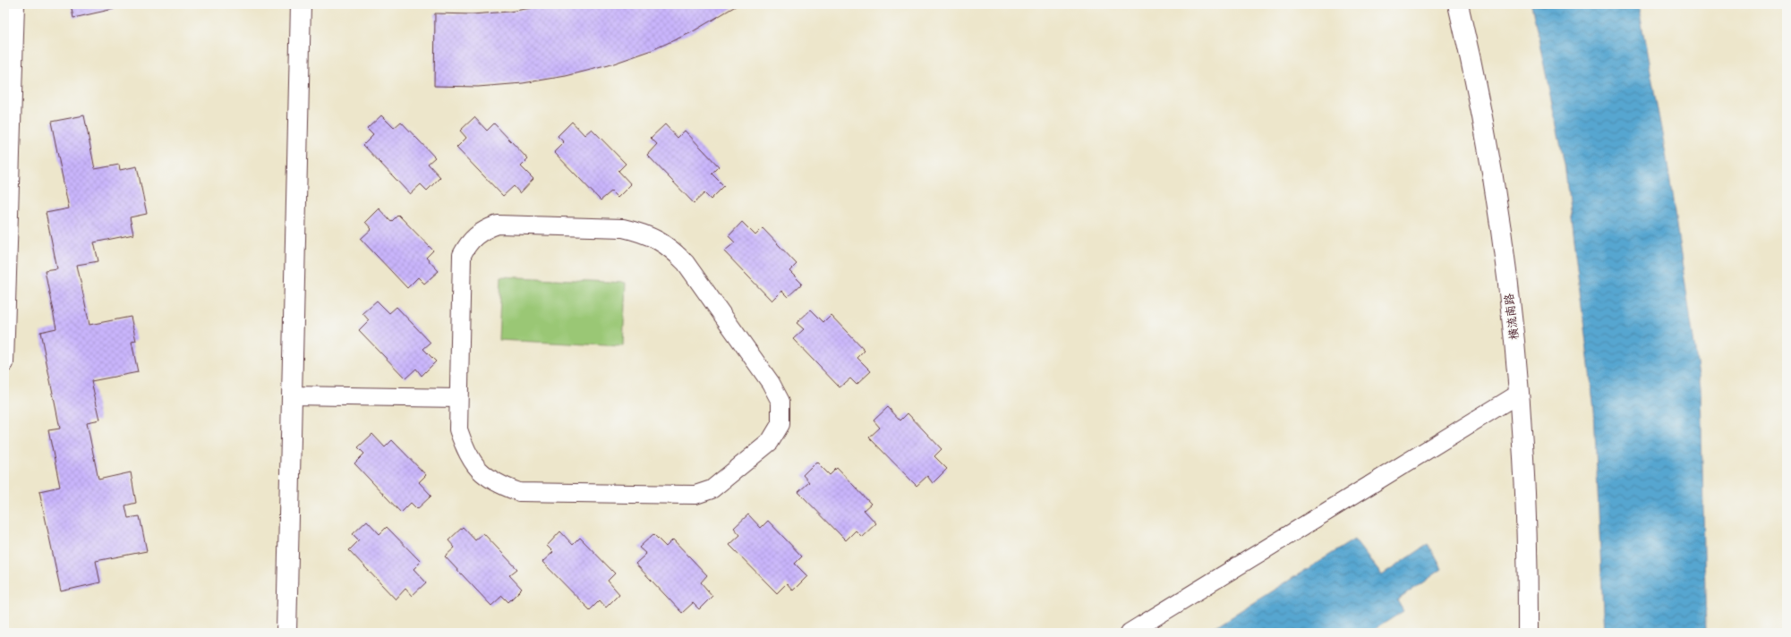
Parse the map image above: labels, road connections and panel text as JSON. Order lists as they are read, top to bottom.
{
  "streets": {
    "street": ["横流南路"]
  }
}
